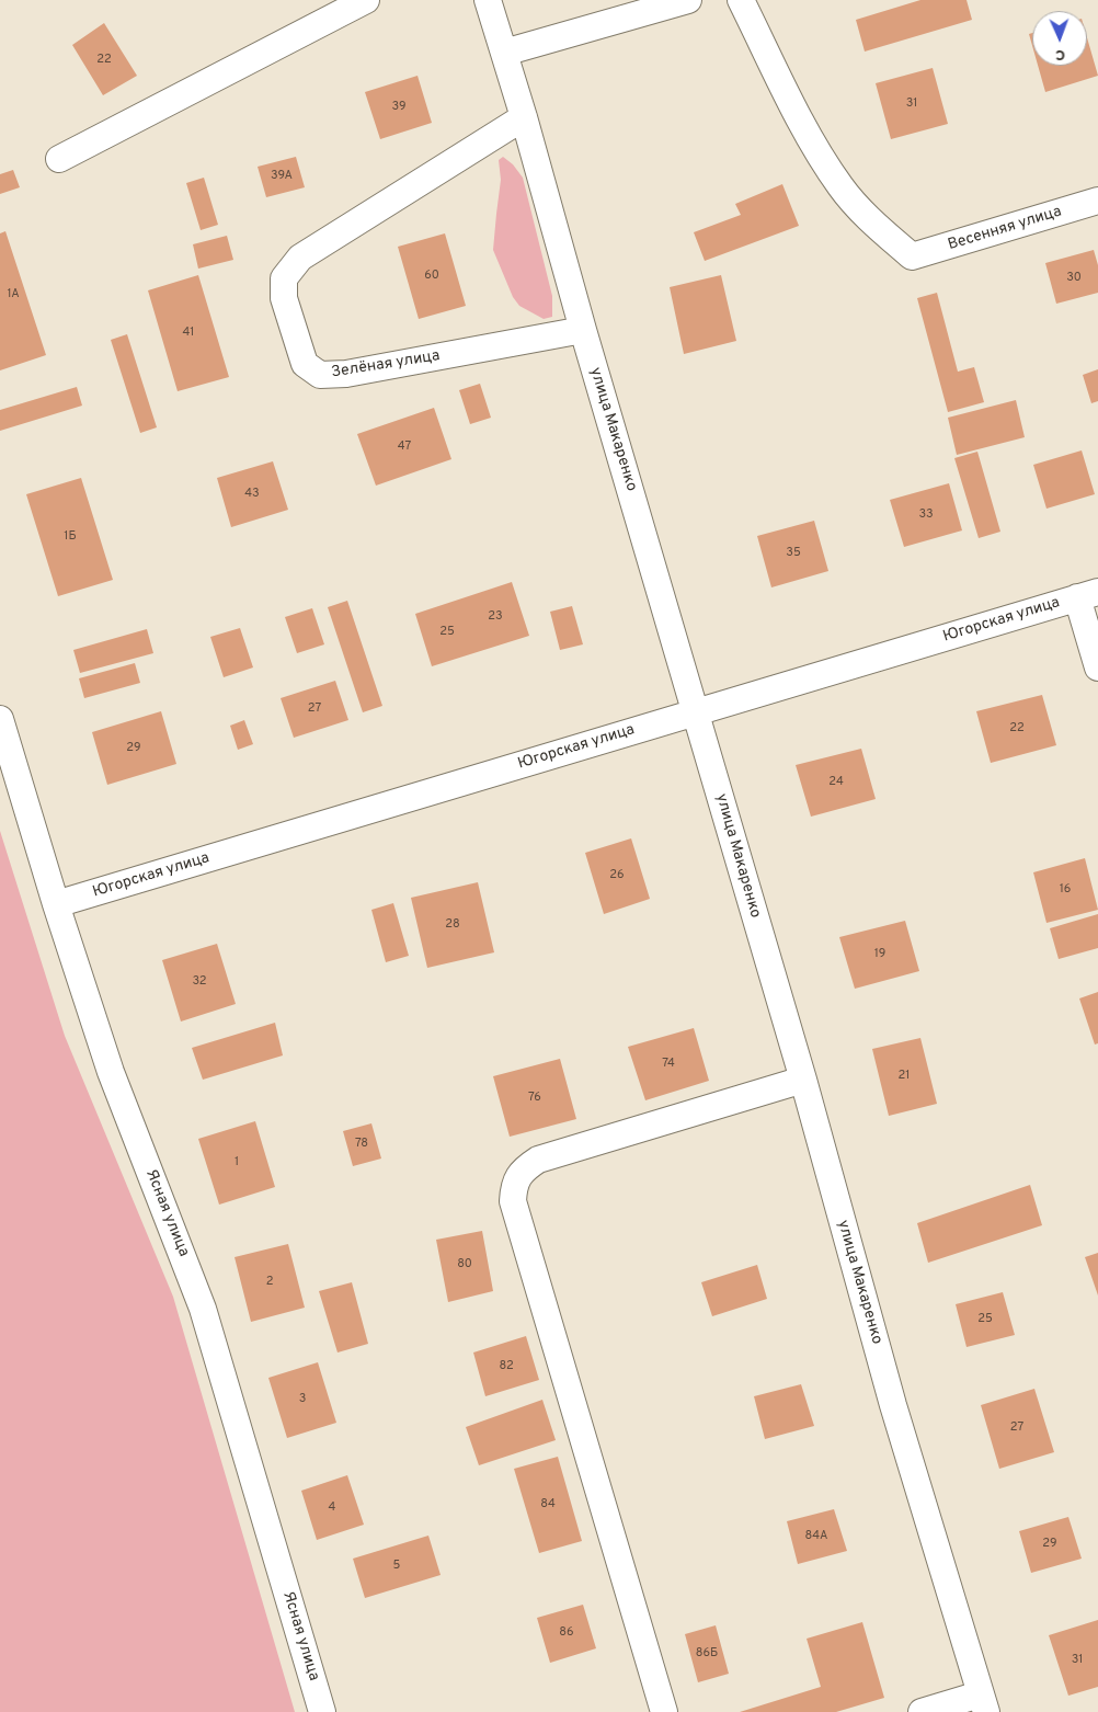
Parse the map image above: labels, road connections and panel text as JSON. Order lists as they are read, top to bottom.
{
  "streets": {
    "street": [
      "Весенняя улица",
      "Зелёная улица",
      "улица Макаренко",
      "Югорская улица",
      "Ясная улица"
    ]
  },
  "crossings": [
    ["Зелёная улица", "улица Макаренко"],
    ["улица Макаренко", "Югорская улица"],
    ["Югорская улица", "Ясная улица"]
  ],
  "house_numbers": [
    "22",
    "31",
    "39",
    "39А",
    "60",
    "30",
    "1А",
    "41",
    "47",
    "43",
    "33",
    "1Б",
    "35",
    "23",
    "25",
    "27",
    "22",
    "29",
    "24",
    "26",
    "16",
    "28",
    "19",
    "32",
    "74",
    "21",
    "76",
    "78",
    "1",
    "80",
    "2",
    "25",
    "82",
    "3",
    "27",
    "84",
    "4",
    "84А",
    "29",
    "5",
    "86",
    "86Б",
    "31"
  ],
  "north": "bottom"
}
